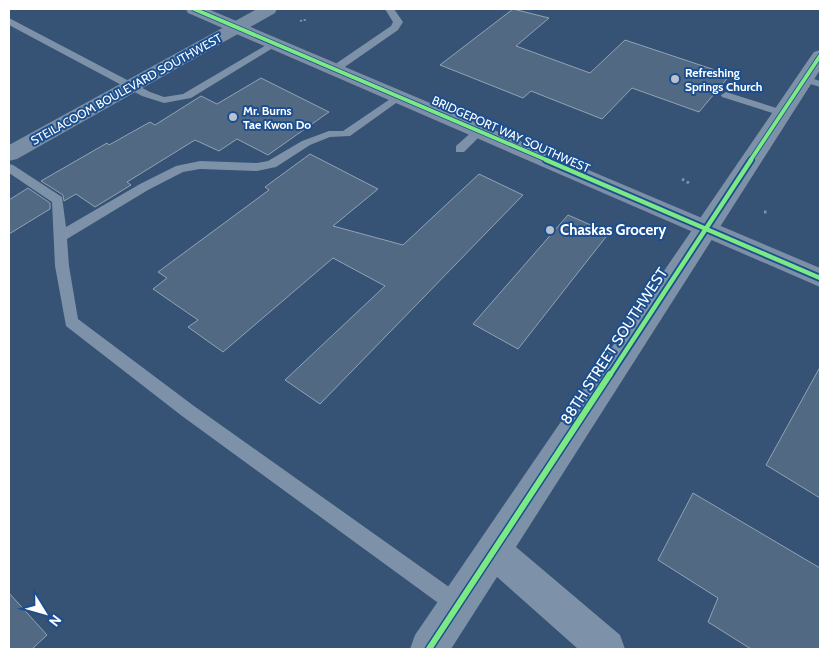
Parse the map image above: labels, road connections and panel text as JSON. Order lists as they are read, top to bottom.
{
  "streets": {
    "main road": ["STEILACOOM BOULEVARD SOUTHWEST", "BRIDGEPORT WAY SOUTHWEST"],
    "street": ["88TH STREET SOUTHWEST"]
  },
  "crossings": [
    ["STEILACOOM BOULEVARD SOUTHWEST", "BRIDGEPORT WAY SOUTHWEST"],
    ["BRIDGEPORT WAY SOUTHWEST", "88TH STREET SOUTHWEST"]
  ],
  "places": ["Refreshing Springs Church", "Mr. Burns Tae Kwon Do", "Chaskas Grocery"],
  "north": "bottom right"
}
